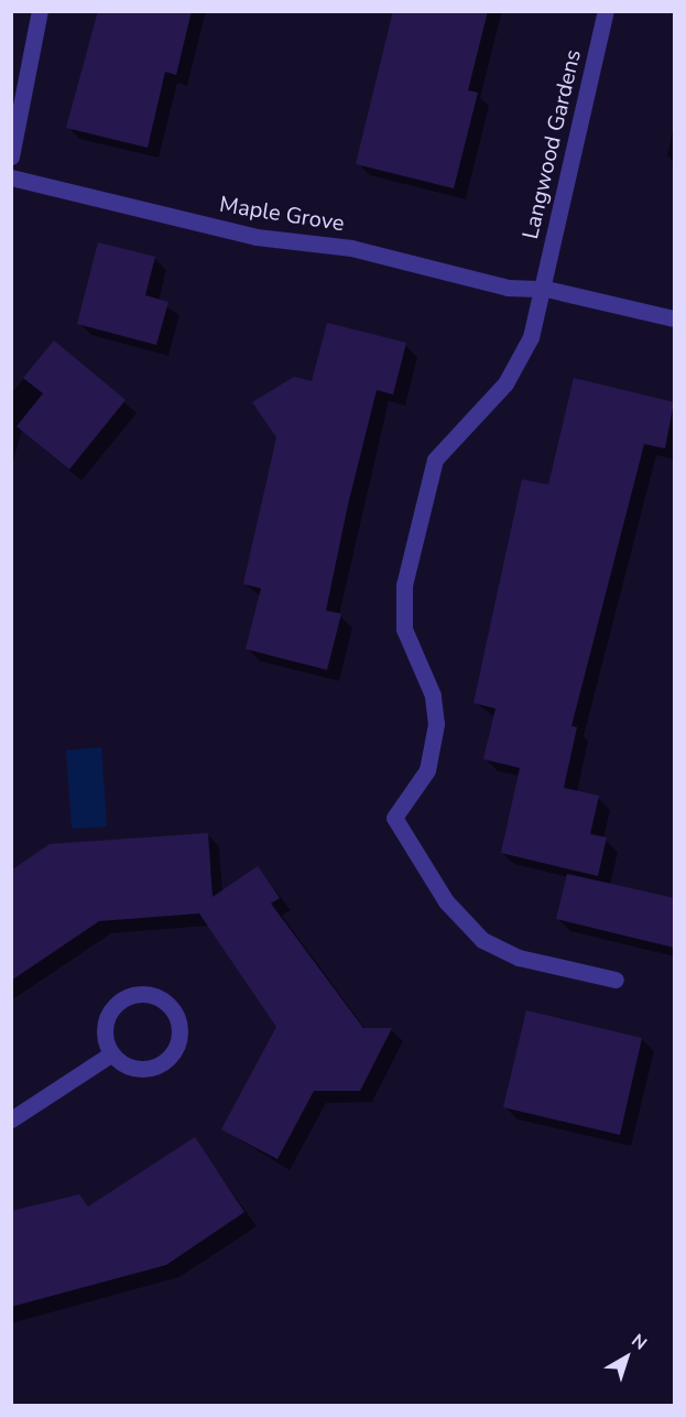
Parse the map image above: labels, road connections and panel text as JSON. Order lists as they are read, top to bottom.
{
  "streets": {
    "street": ["Langwood Gardens", "Maple Grove"]
  },
  "crossings": [
    ["Langwood Gardens", "Maple Grove"]
  ],
  "north": "top right"
}
